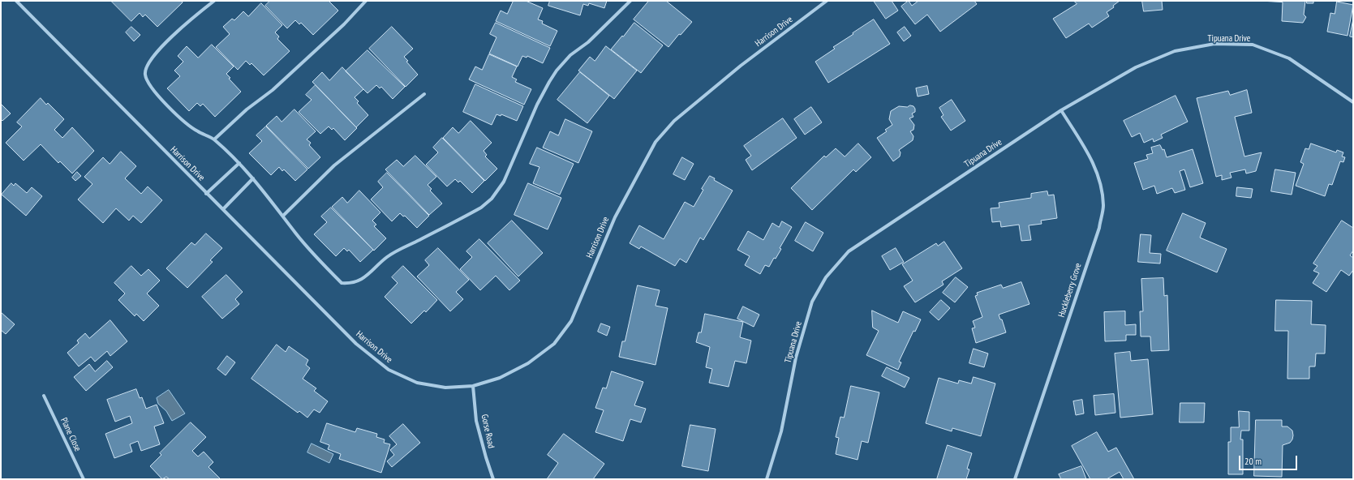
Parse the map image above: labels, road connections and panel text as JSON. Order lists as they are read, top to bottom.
{
  "streets": {
    "street": [
      "Harrison Drive",
      "Tipuana Drive",
      "Huckleberry Grove",
      "Gorse Road",
      "Plane Close"
    ]
  },
  "crossings": [
    ["Harrison Drive", "Gorse Road"],
    ["Tipuana Drive", "Huckleberry Grove"]
  ],
  "scale_bar": "20 m"
}
